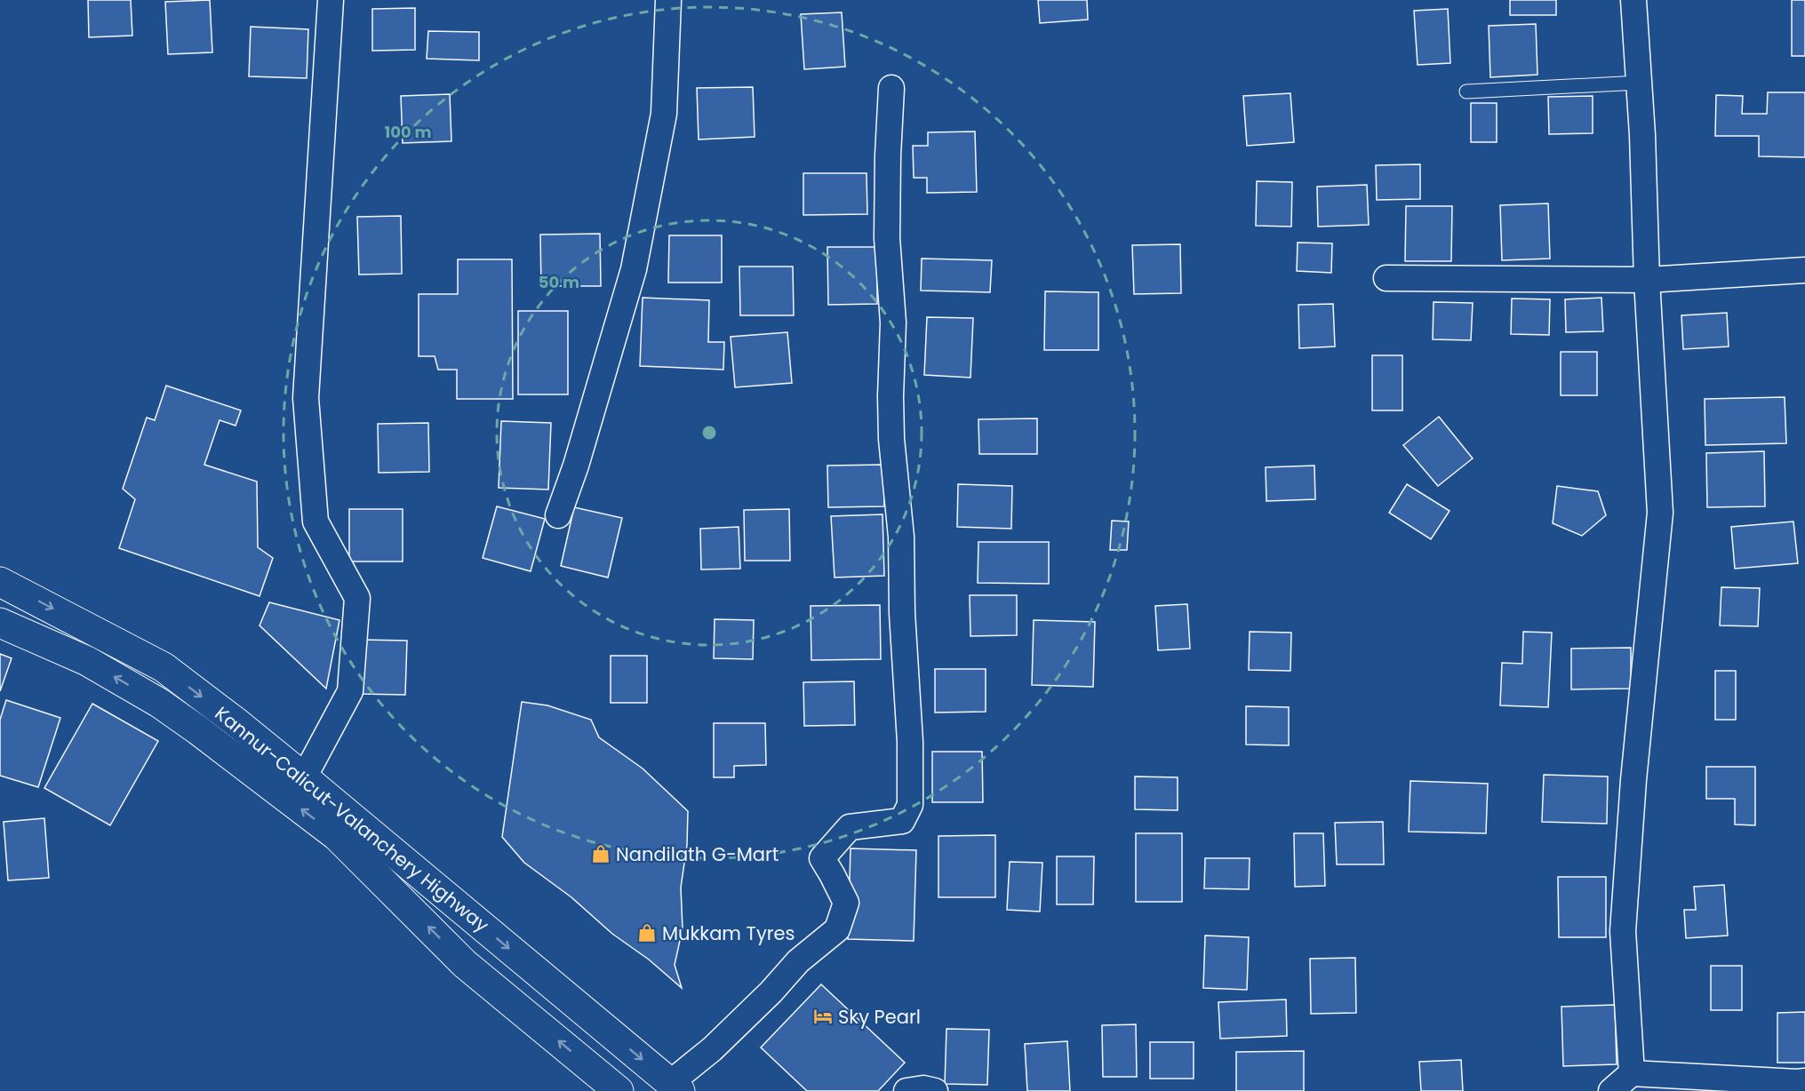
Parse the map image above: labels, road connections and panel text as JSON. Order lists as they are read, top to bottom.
{
  "streets": {
    "highway": ["Kannur-Calicut-Valanchery Highway"]
  },
  "places": {
    "shop": ["Nandilath G-Mart", "Mukkam Tyres"],
    "hotel": ["Sky Pearl"]
  },
  "rings": ["100 m", "50 m"]
}
